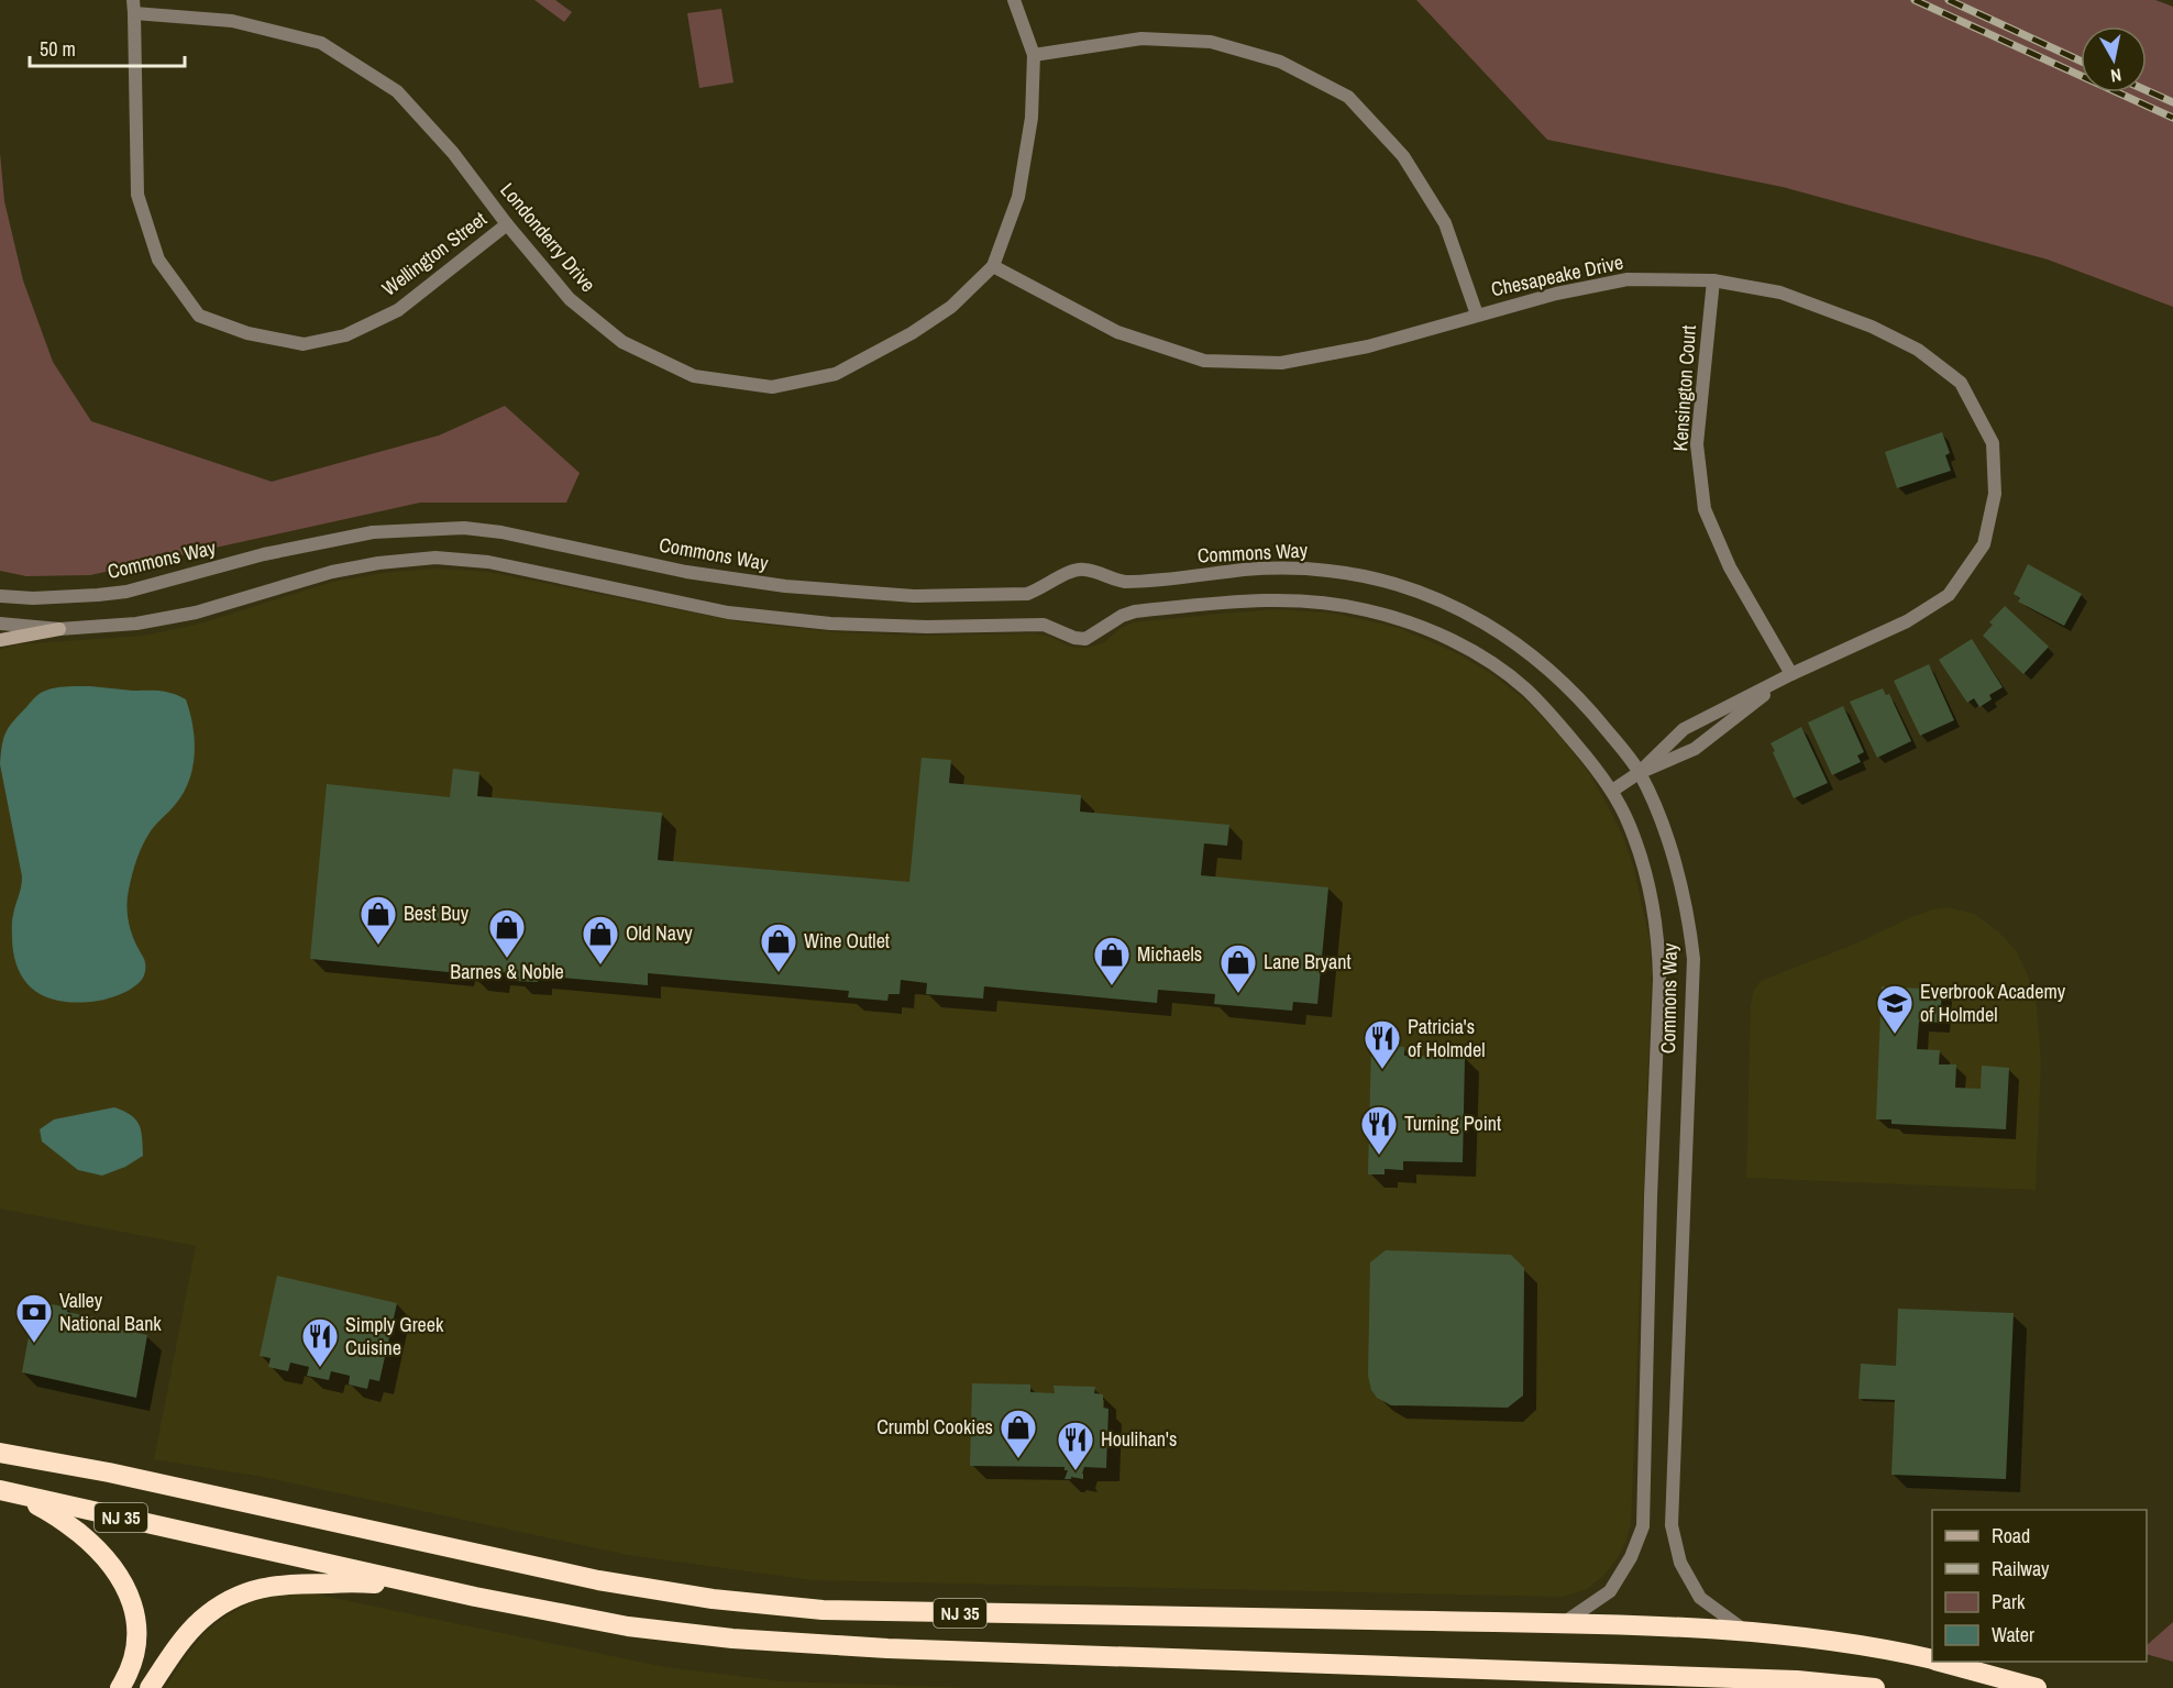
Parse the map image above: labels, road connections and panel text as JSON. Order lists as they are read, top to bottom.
{
  "streets": {
    "highway": ["NJ 35"],
    "street": [
      "Londonderry Drive",
      "Wellington Street",
      "Chesapeake Drive",
      "Kensington Court",
      "Commons Way"
    ]
  },
  "crossings": [
    ["Londonderry Drive", "Wellington Street"],
    ["Londonderry Drive", "Chesapeake Drive"],
    ["Chesapeake Drive", "Kensington Court"],
    ["Chesapeake Drive", "Commons Way"],
    ["Commons Way", "NJ 35"]
  ],
  "places": {
    "shop": [
      "Best Buy",
      "Barnes & Noble",
      "Old Navy",
      "Wine Outlet",
      "Michaels",
      "Lane Bryant",
      "Crumbl Cookies"
    ],
    "school or university": ["Everbrook Academy of Holmdel"],
    "restaurant": [
      "Patricia's of Holmdel",
      "Turning Point",
      "Simply Greek Cuisine",
      "Houlihan's"
    ],
    "bank": ["Valley National Bank"]
  },
  "legend": [
    "Road",
    "Railway",
    "Park",
    "Water"
  ],
  "scale_bar": "50 m",
  "north": "bottom"
}
